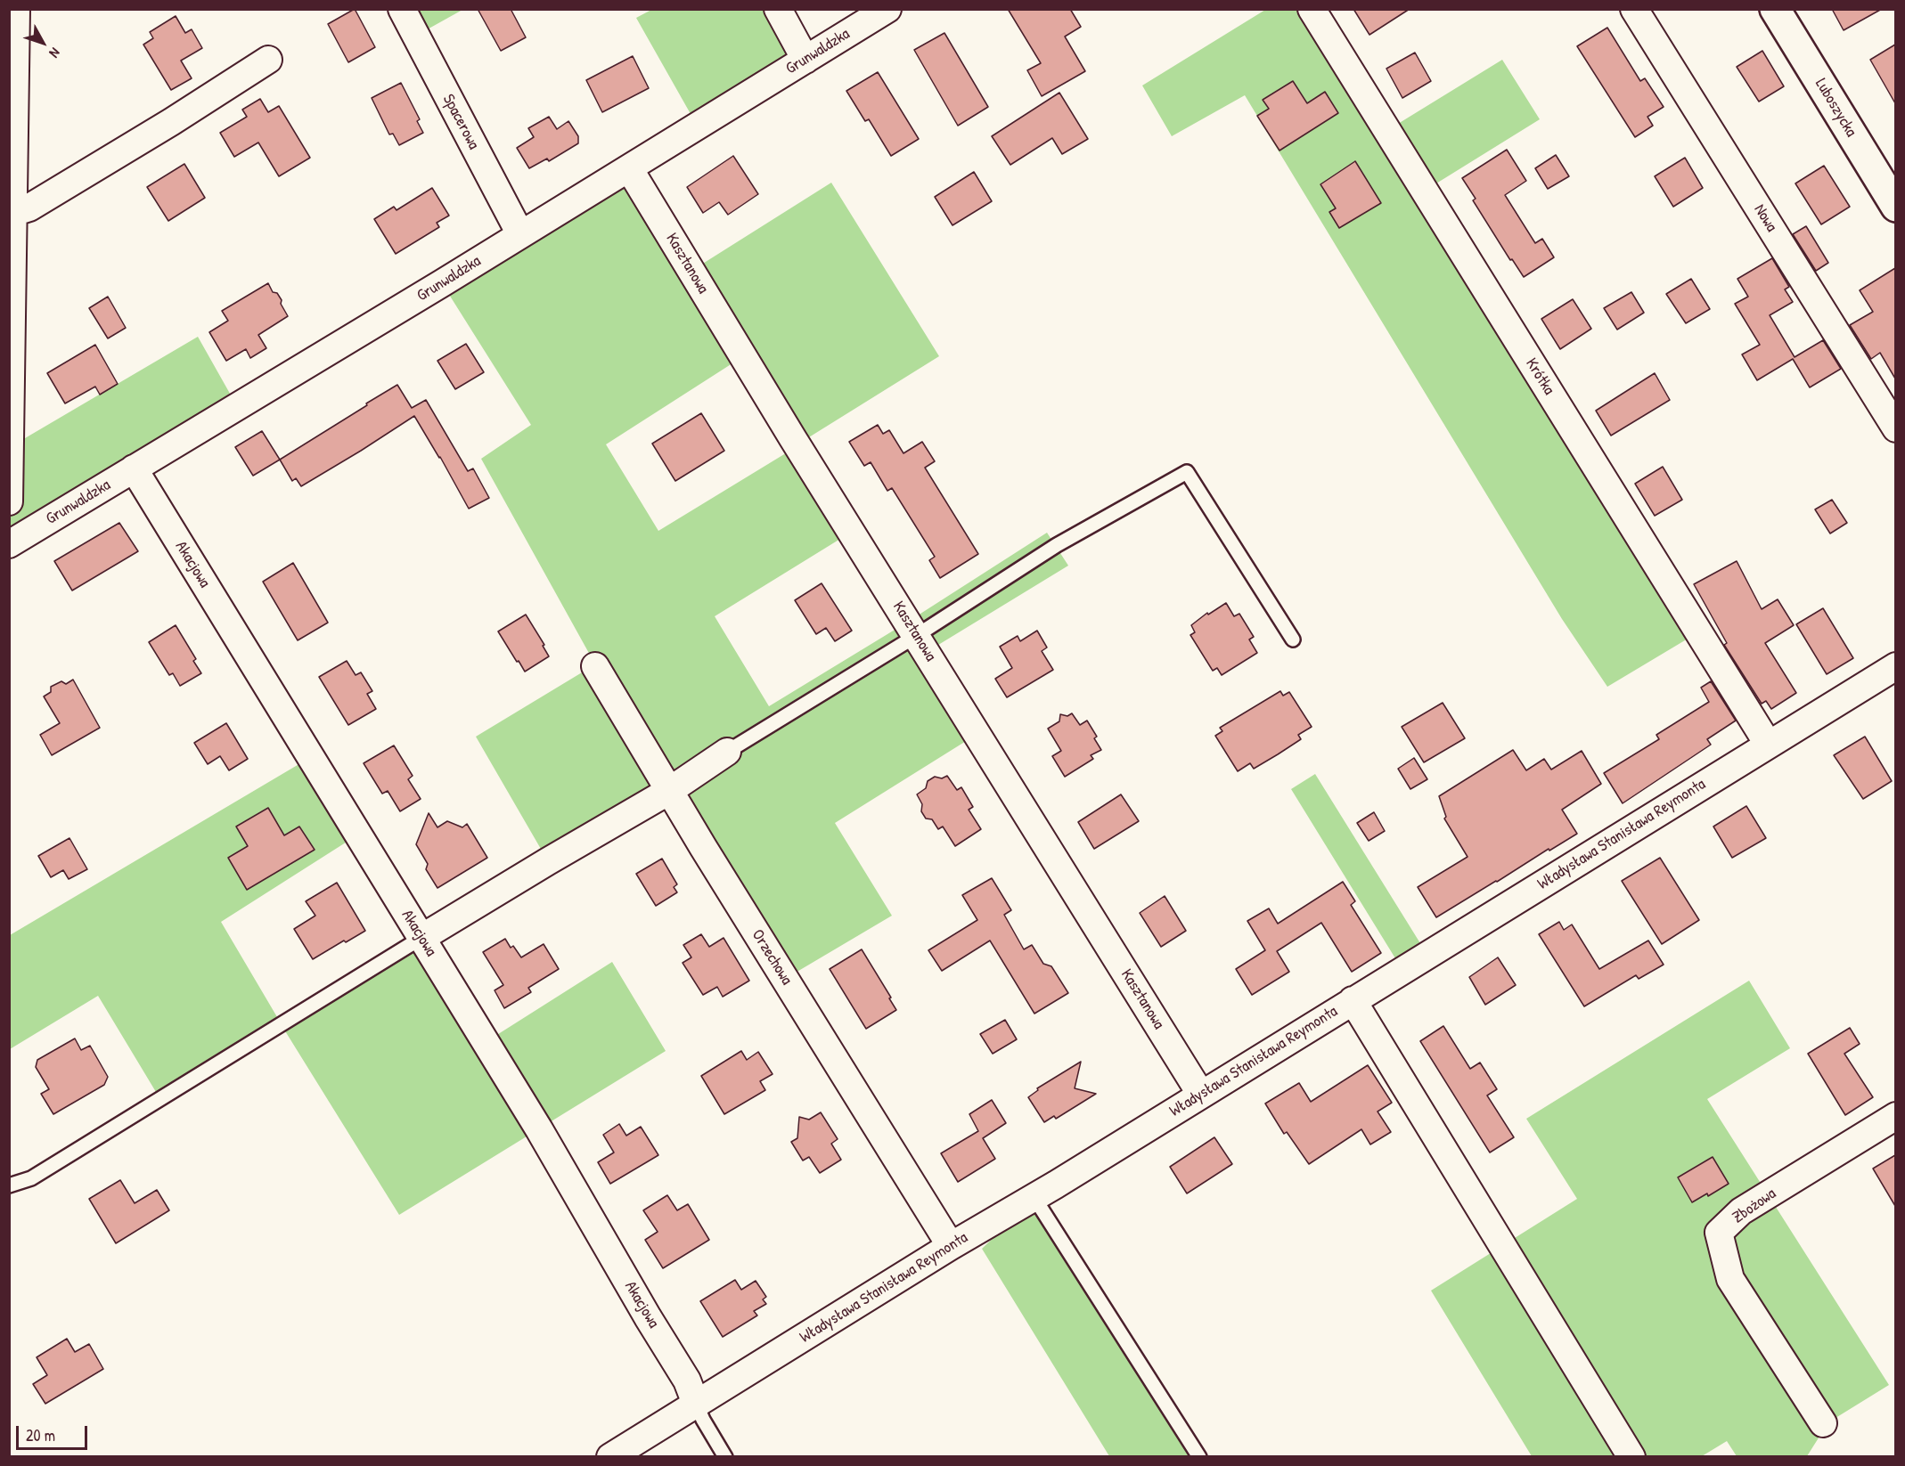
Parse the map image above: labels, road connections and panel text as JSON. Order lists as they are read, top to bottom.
{
  "streets": {
    "street": [
      "Grunwaldzka",
      "Luboszycka",
      "Spacerowa",
      "Nowa",
      "Kasztanowa",
      "Krótka",
      "Akacjowa",
      "Władysława Stanisława Reymonta",
      "Orzechowa",
      "Zbożowa"
    ]
  },
  "crossings": [
    ["Grunwaldzka", "Spacerowa"],
    ["Grunwaldzka", "Kasztanowa"],
    ["Grunwaldzka", "Akacjowa"],
    ["Kasztanowa", "Władysława Stanisława Reymonta"],
    ["Krótka", "Władysława Stanisława Reymonta"],
    ["Akacjowa", "Władysława Stanisława Reymonta"],
    ["Władysława Stanisława Reymonta", "Orzechowa"]
  ],
  "scale_bar": "20 m",
  "north": "bottom right"
}
